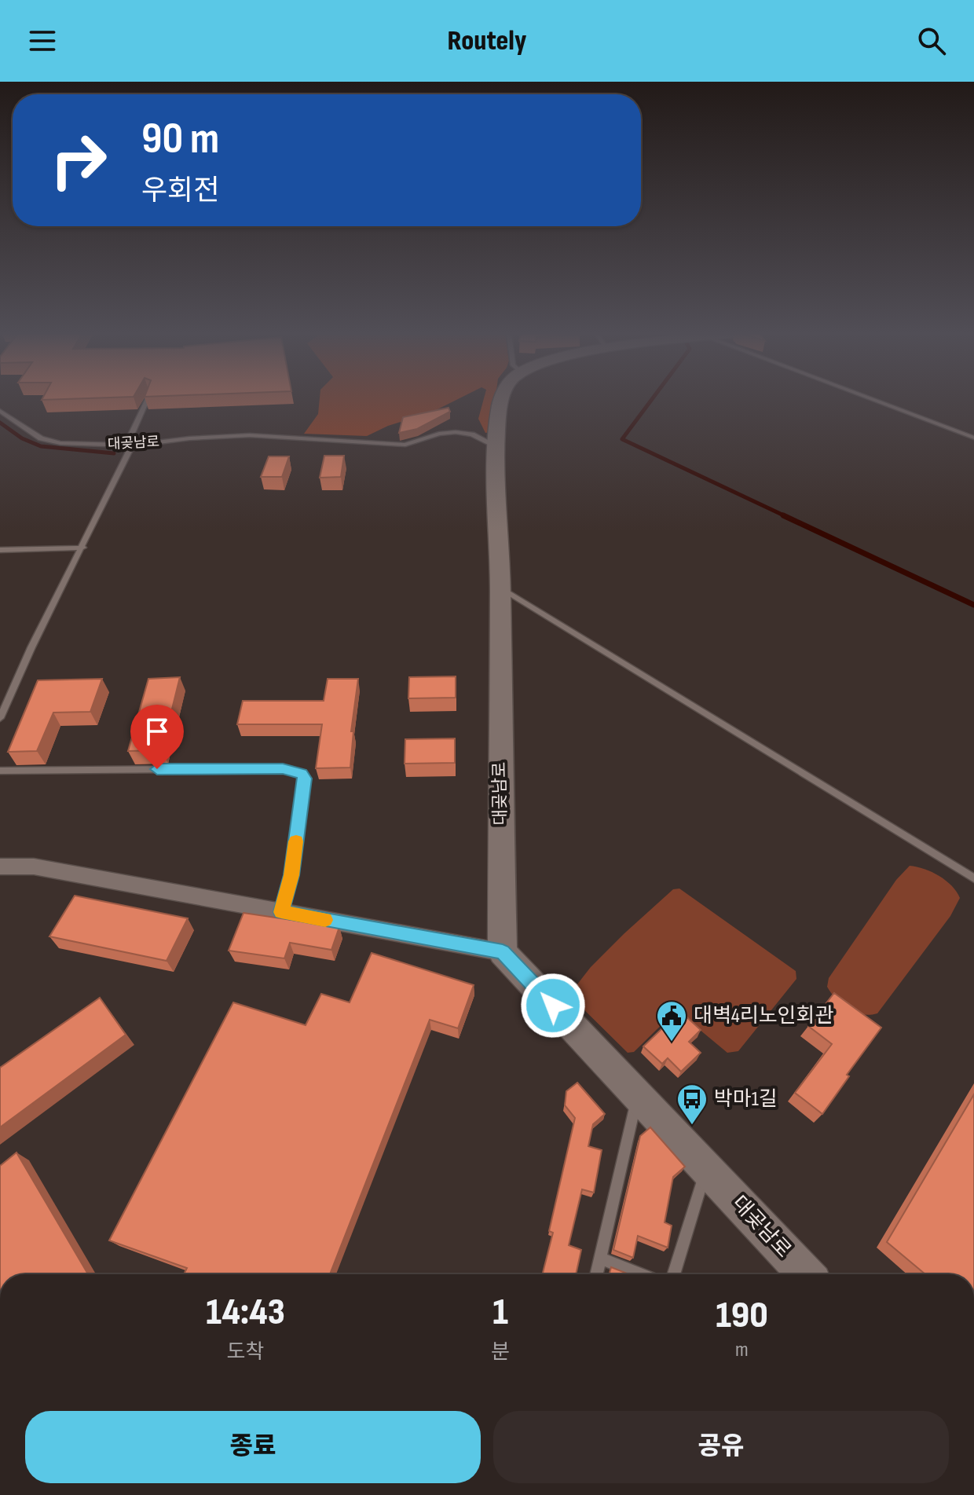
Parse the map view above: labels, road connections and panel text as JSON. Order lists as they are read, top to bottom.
{
  "streets": {
    "street": ["대곶남로"]
  },
  "places": {
    "public building": ["대벽4리노인회관"],
    "bus stop": ["박마1길"]
  },
  "page": {
    "header": "Routely",
    "turn": ["90 m", "우회전"],
    "eta": [
      "14:43",
      "도착",
      "1",
      "분",
      "190",
      "m"
    ],
    "buttons": ["종료", "공유"]
  }
}
